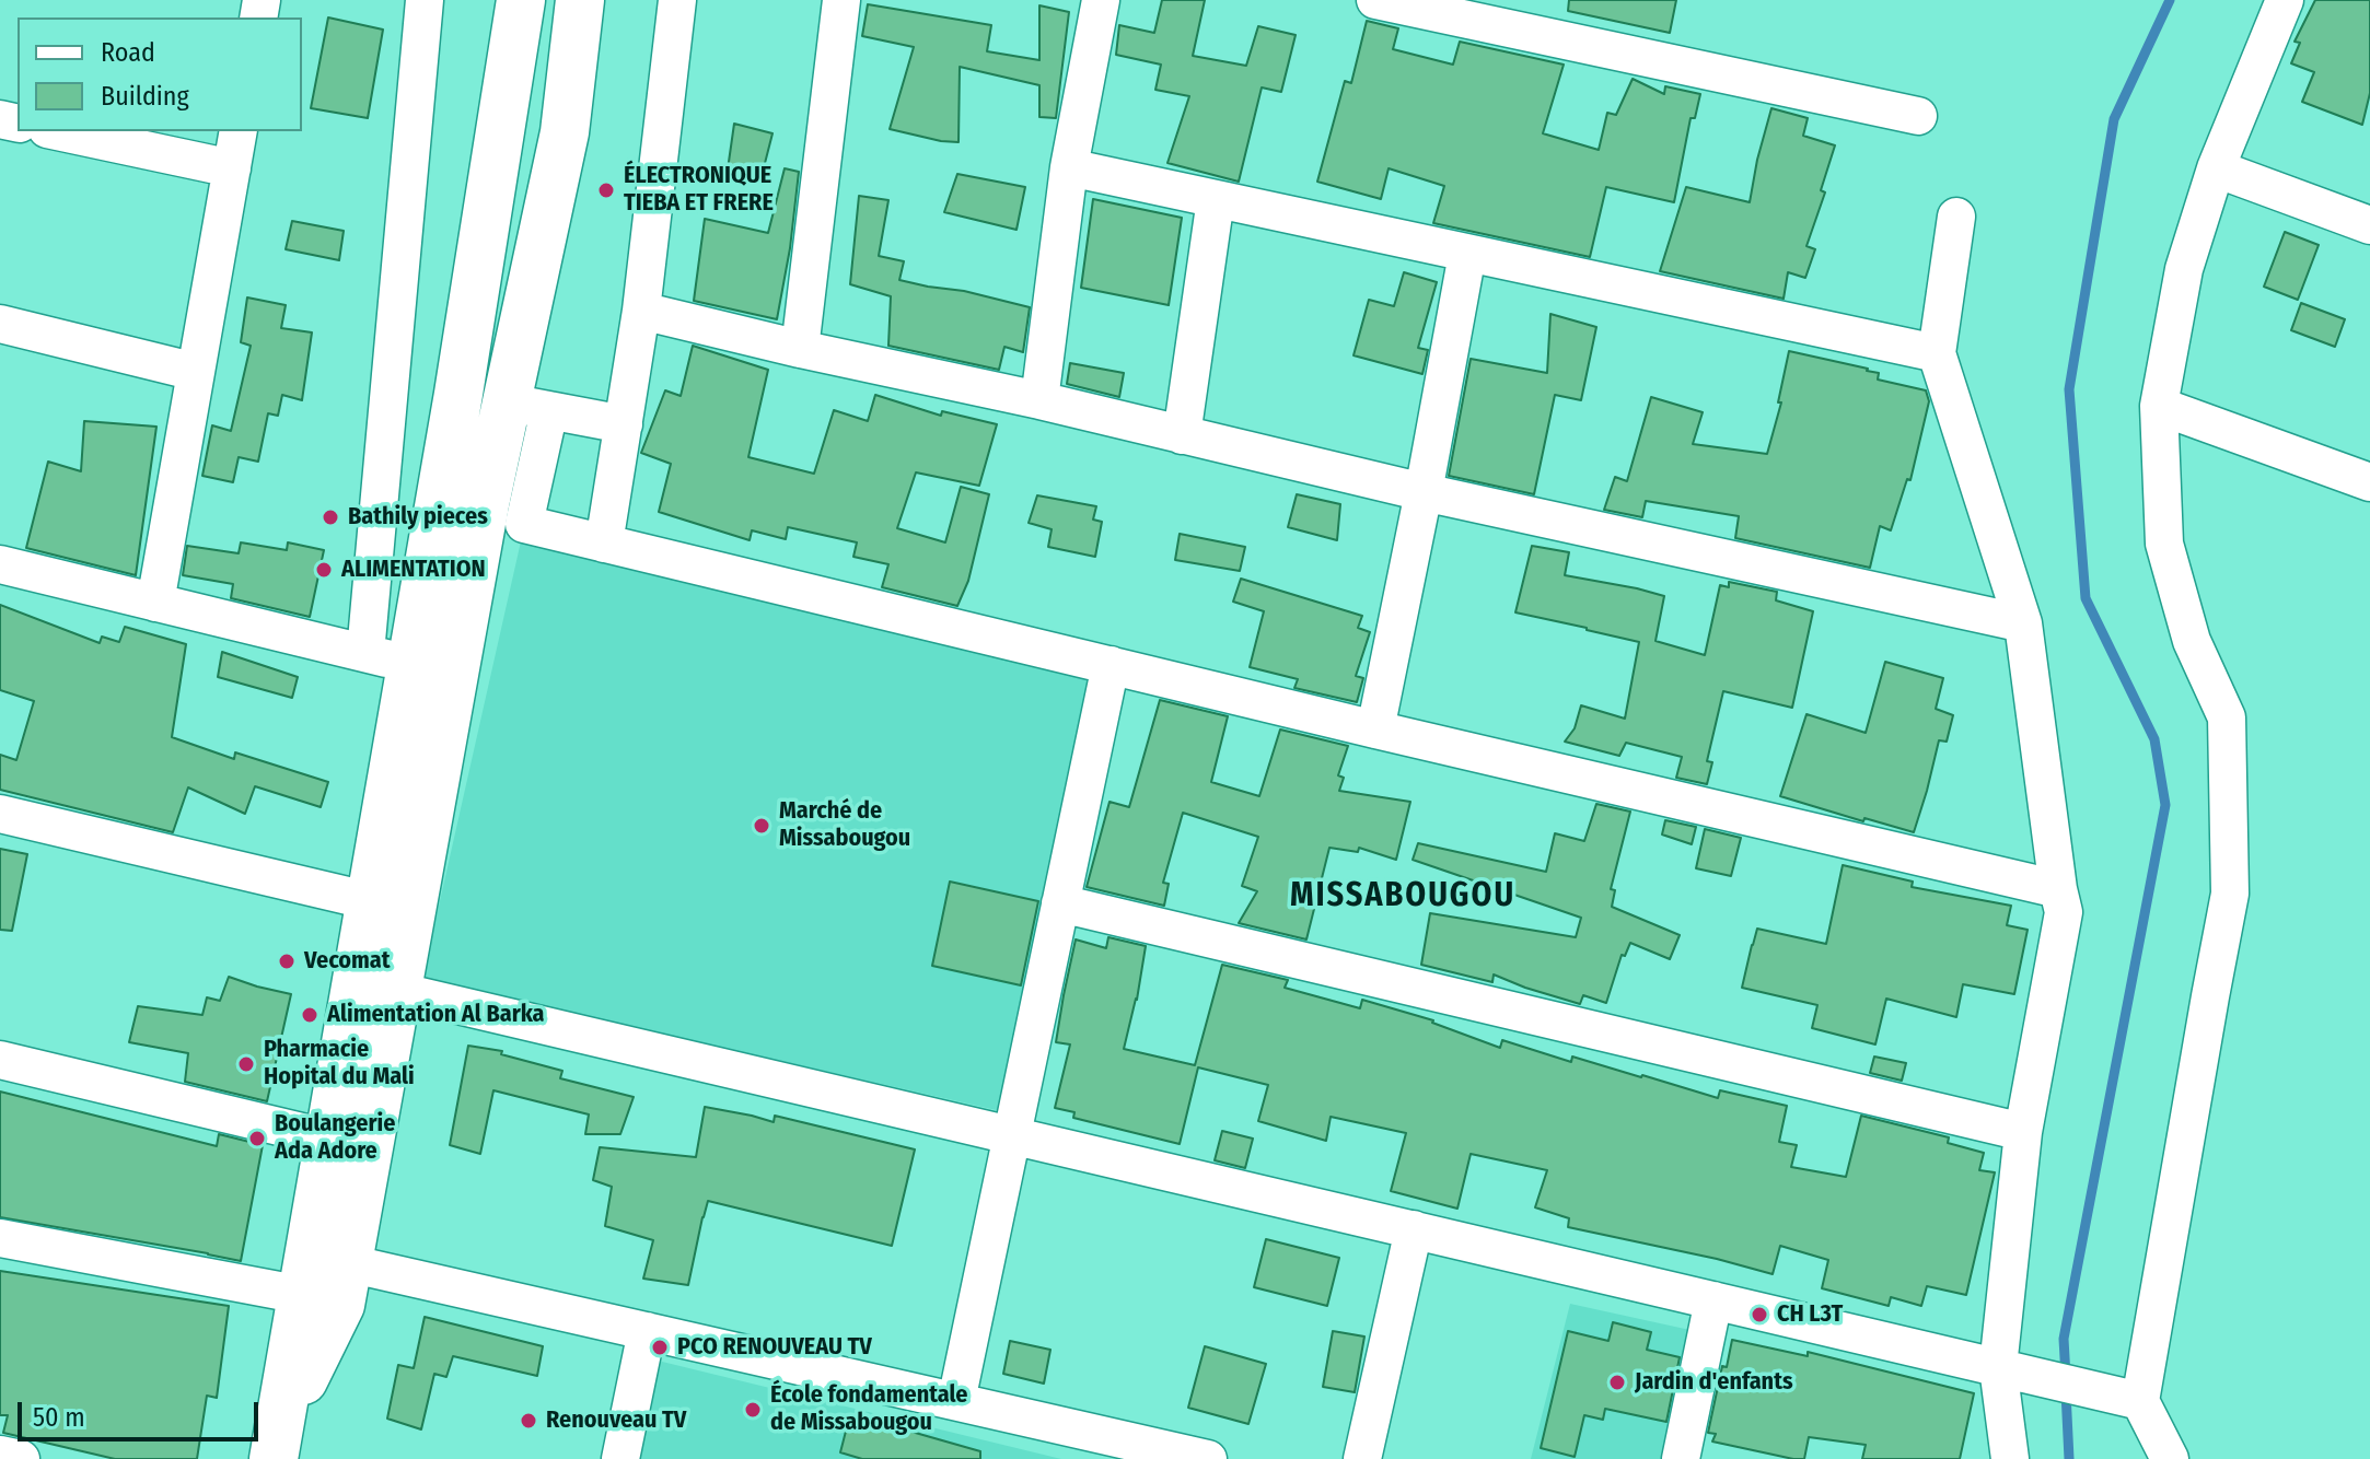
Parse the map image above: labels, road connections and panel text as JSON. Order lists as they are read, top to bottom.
{
  "districts": ["MISSABOUGOU"],
  "places": [
    "ÉLECTRONIQUE TIEBA ET FRERE",
    "Bathily pieces",
    "ALIMENTATION",
    "Marché de Missabougou",
    "Vecomat",
    "Alimentation Al Barka",
    "Pharmacie Hopital du Mali",
    "Boulangerie Ada Adore",
    "CH L3T",
    "PCO RENOUVEAU TV",
    "Jardin d'enfants",
    "École fondamentale de Missabougou",
    "Renouveau TV"
  ],
  "legend": ["Road", "Building"],
  "scale_bar": "50 m"
}
